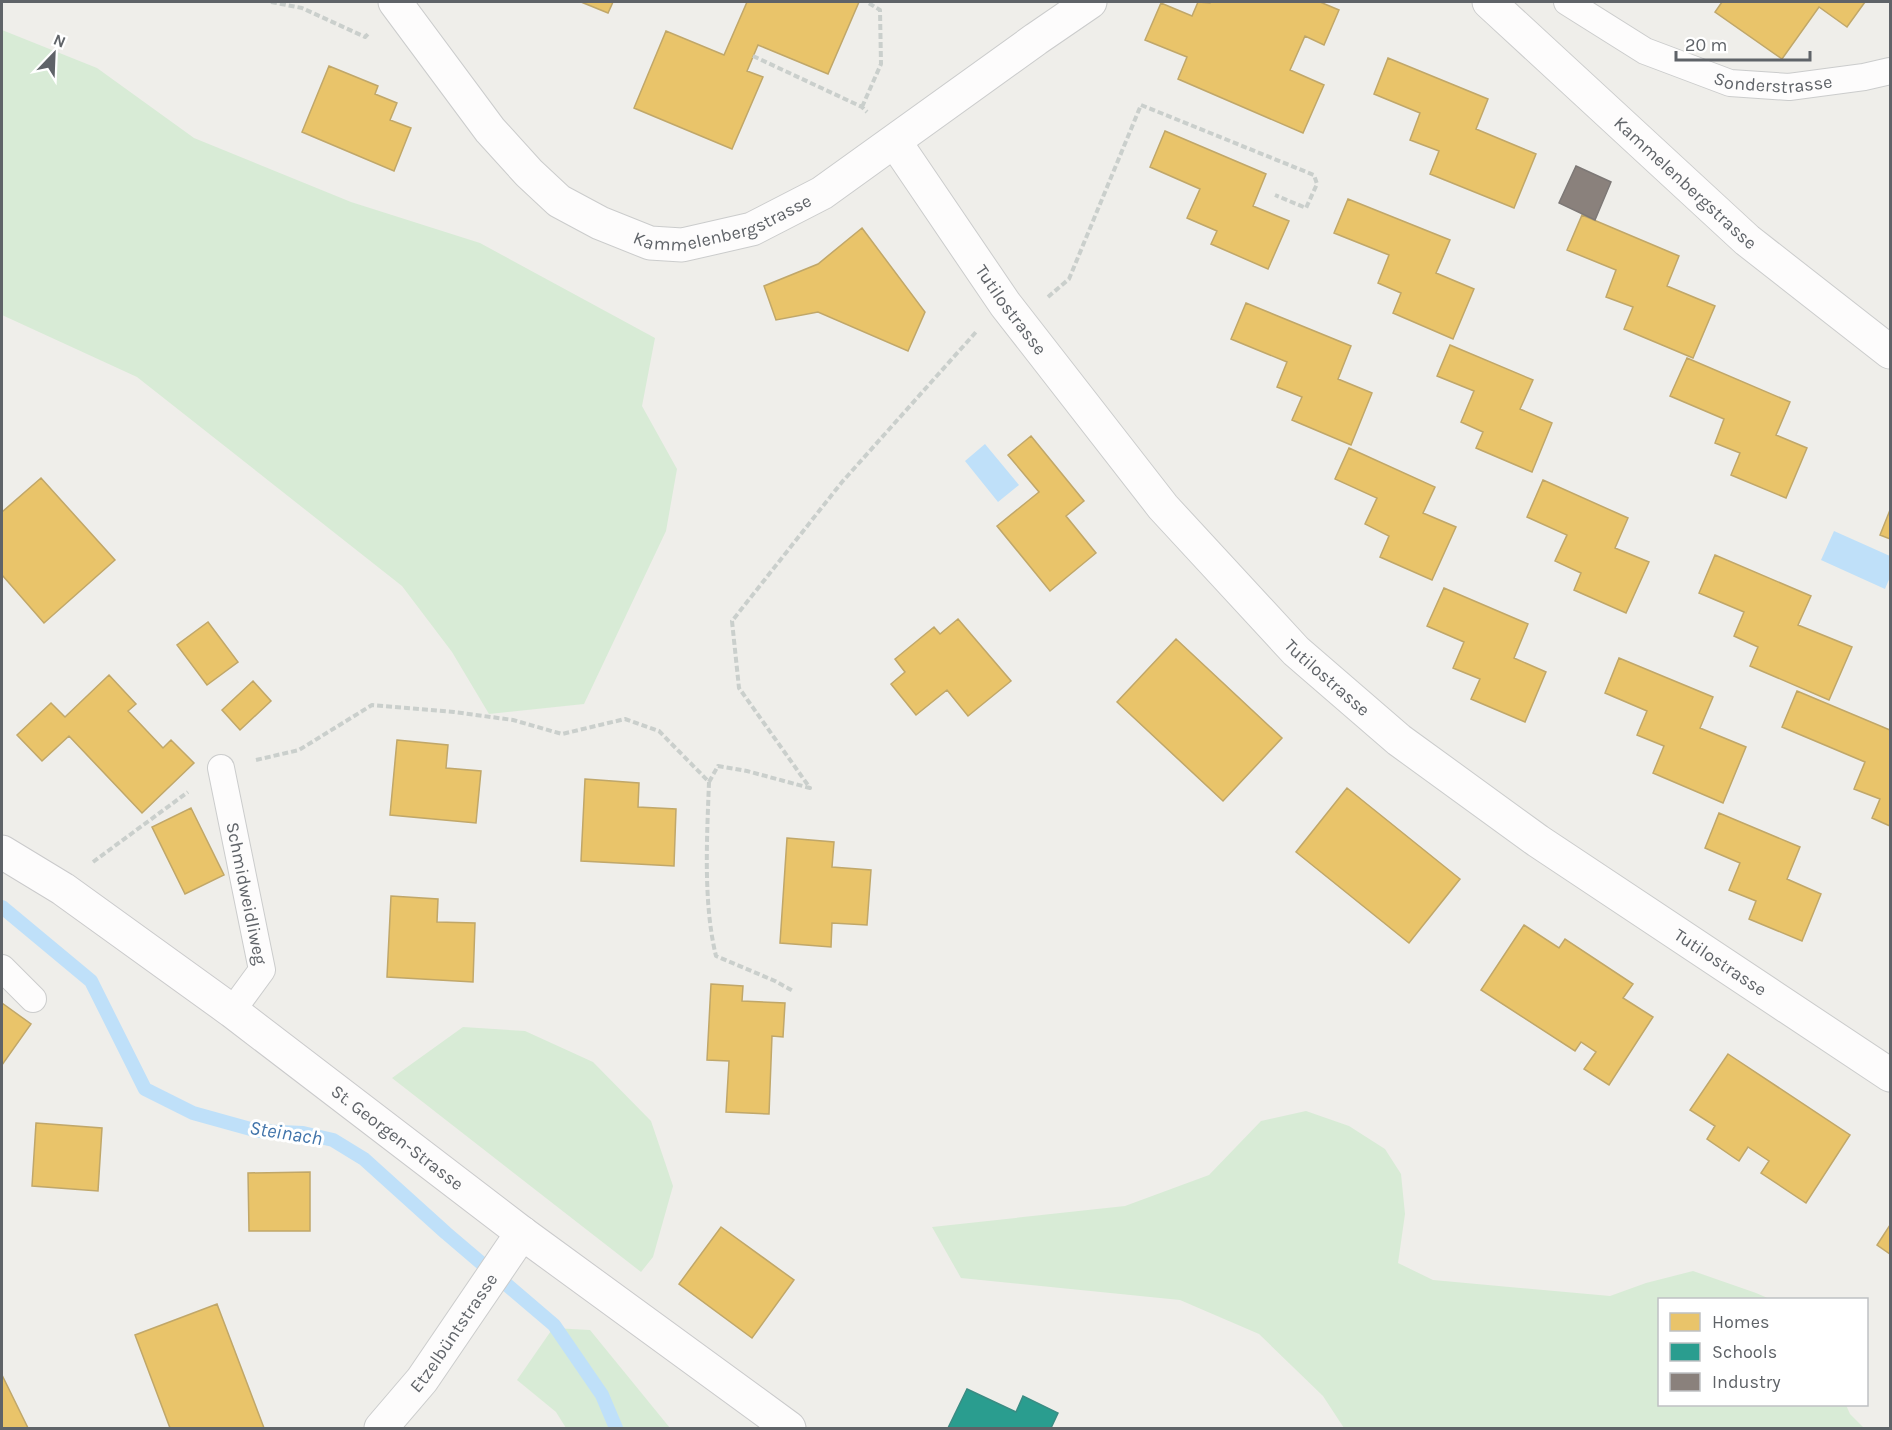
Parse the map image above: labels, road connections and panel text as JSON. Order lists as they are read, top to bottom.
{
  "streets": {
    "street": [
      "Kammelenbergstrasse",
      "Tutilostrasse",
      "St. Georgen-Strasse",
      "Etzelbüntstrasse"
    ],
    "lane": ["Sonderstrasse", "Schmidweidliweg"]
  },
  "crossings": [
    ["Kammelenbergstrasse", "Tutilostrasse"],
    ["Schmidweidliweg", "St. Georgen-Strasse"],
    ["St. Georgen-Strasse", "Etzelbüntstrasse"]
  ],
  "water": ["Steinach"],
  "legend": ["Homes", "Schools", "Industry"],
  "scale_bar": "20 m",
  "north": "top right"
}
